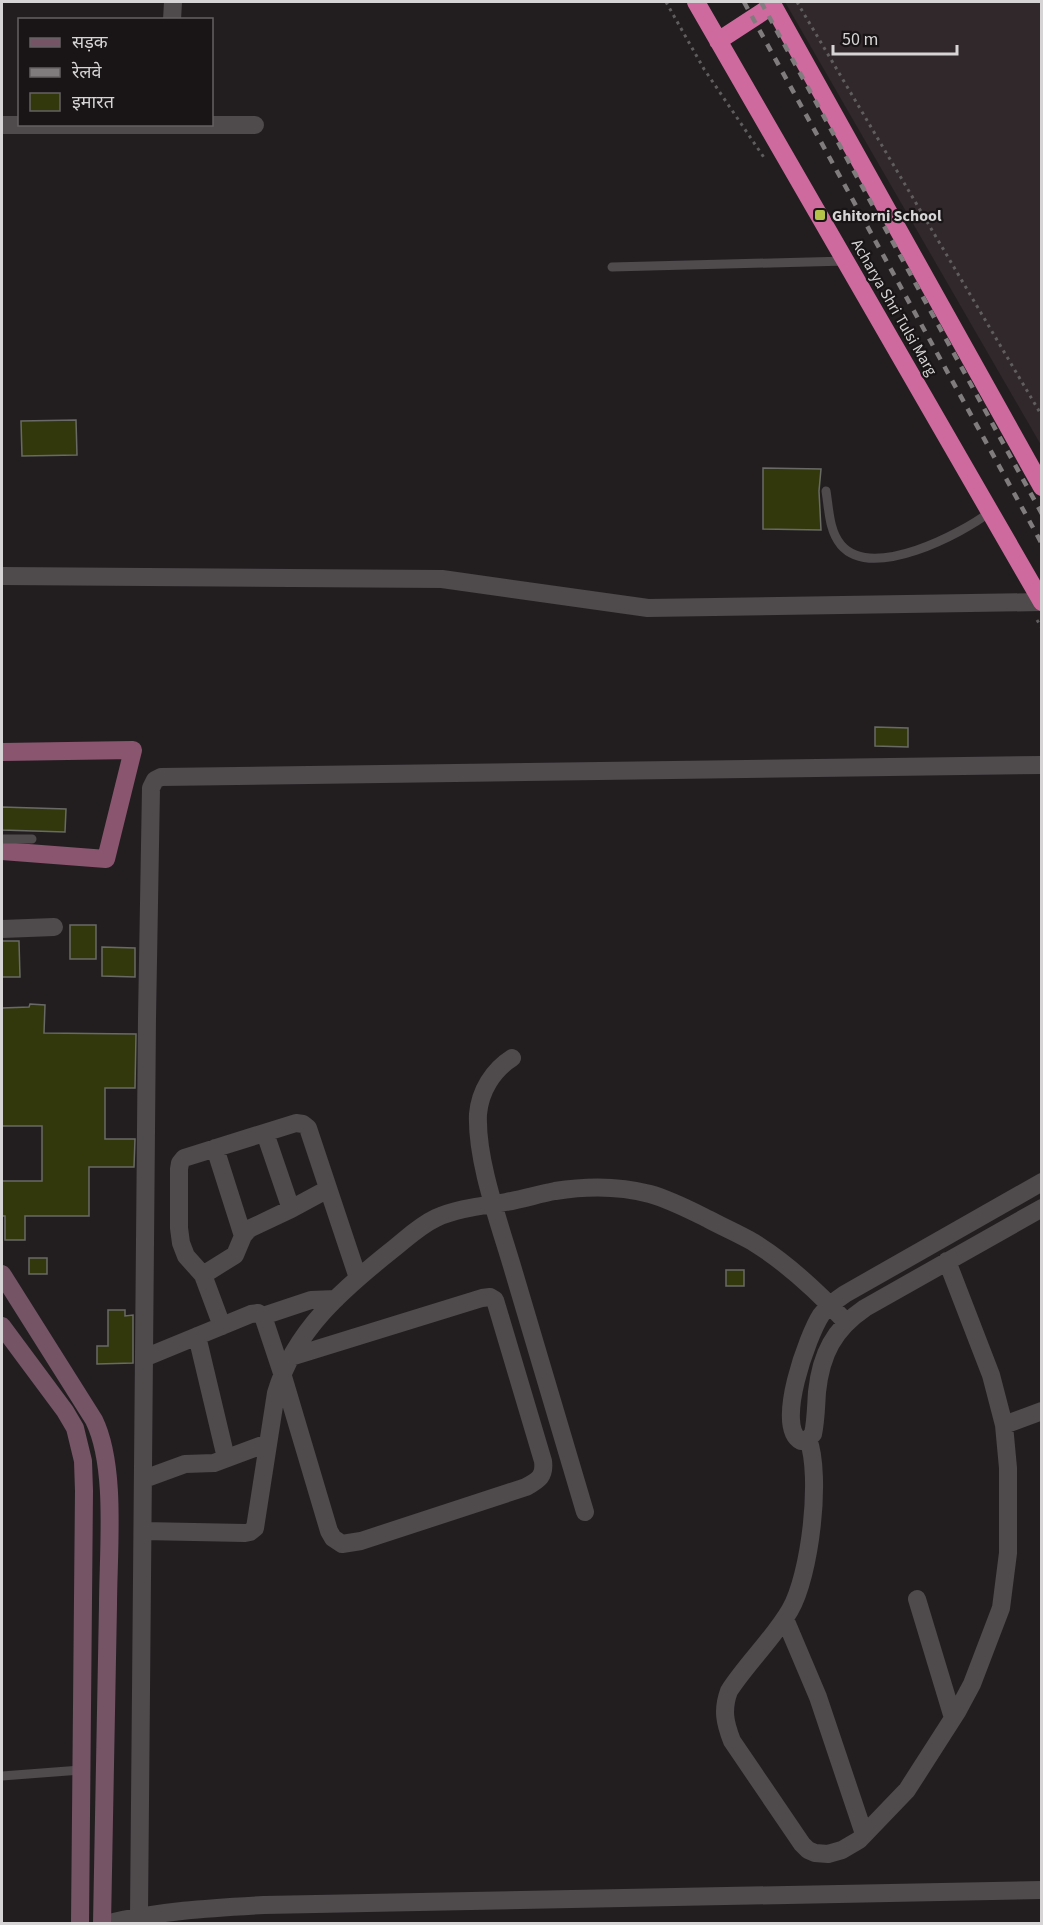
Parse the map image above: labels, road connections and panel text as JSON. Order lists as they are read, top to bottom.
{
  "streets": {
    "highway": ["Acharya Shri Tulsi Marg"]
  },
  "places": {
    "transit": ["Ghitorni School"]
  },
  "legend": ["सड़क", "रेलवे", "इमारत"],
  "scale_bar": "50 m"
}
